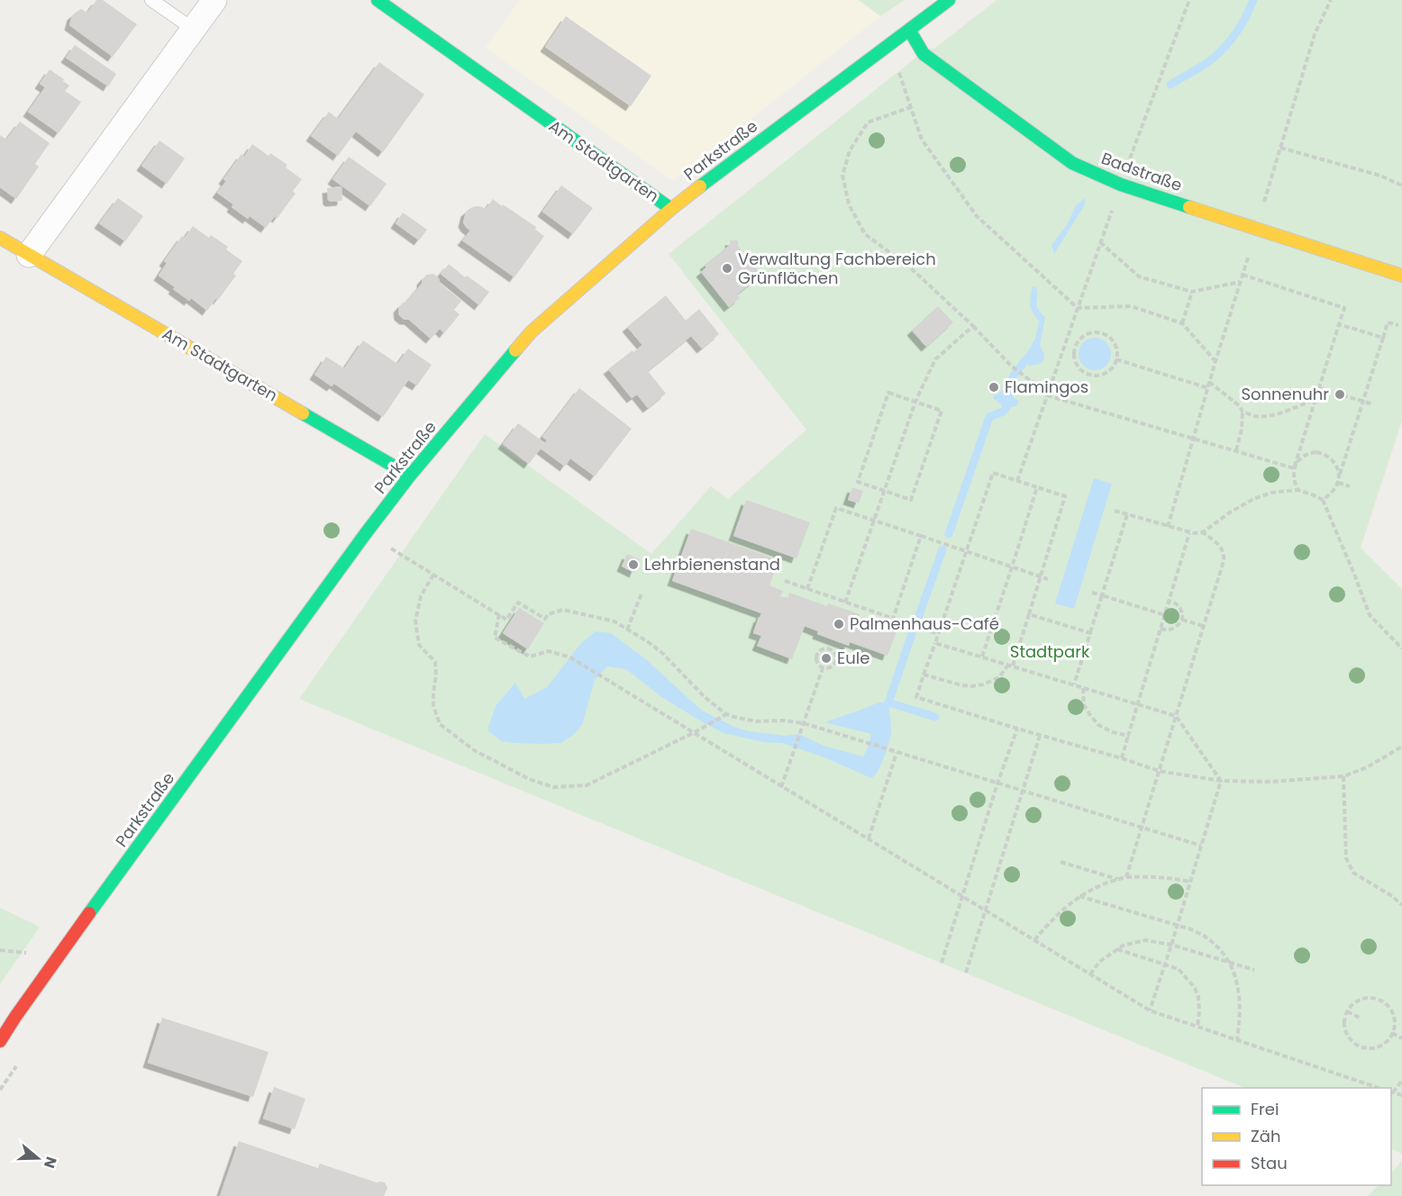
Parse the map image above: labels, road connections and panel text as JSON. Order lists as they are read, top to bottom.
{
  "streets": {
    "street": ["Parkstraße", "Am Stadtgarten", "Badstraße"]
  },
  "crossings": [
    ["Parkstraße", "Am Stadtgarten"],
    ["Parkstraße", "Badstraße"]
  ],
  "parks": ["Stadtpark"],
  "places": [
    "Verwaltung Fachbereich Grünflächen",
    "Flamingos",
    "Sonnenuhr",
    "Lehrbienenstand",
    "Palmenhaus-Café",
    "Eule"
  ],
  "legend": ["Frei", "Zäh", "Stau"],
  "north": "right"
}
